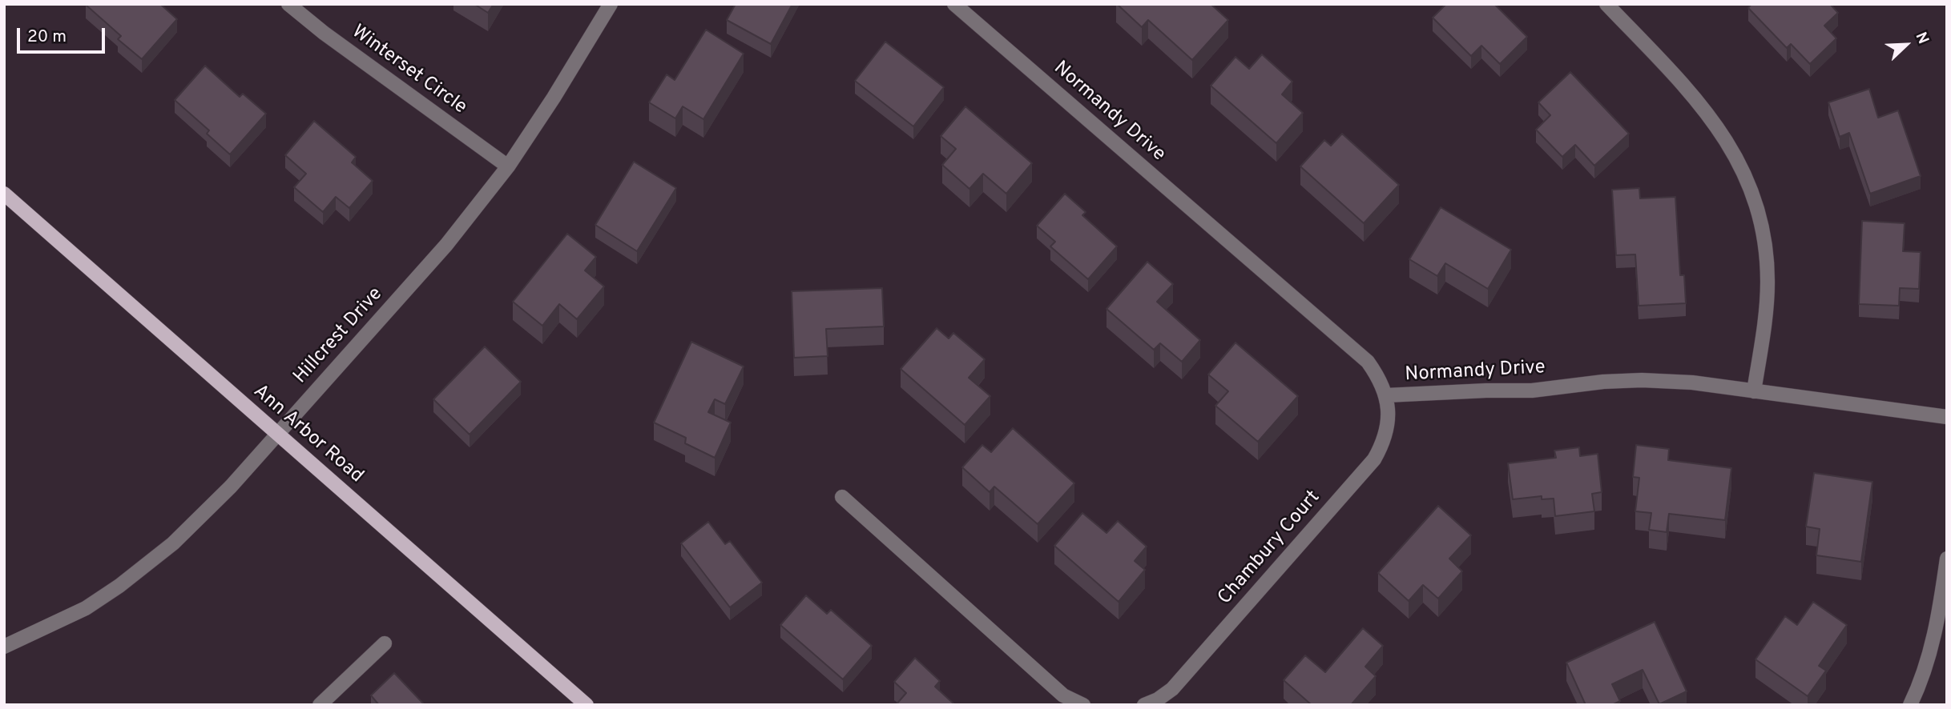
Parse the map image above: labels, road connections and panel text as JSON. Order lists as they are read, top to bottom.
{
  "streets": {
    "main road": ["Ann Arbor Road"],
    "street": [
      "Winterset Circle",
      "Normandy Drive",
      "Hillcrest Drive",
      "Chambury Court"
    ]
  },
  "crossings": [
    ["Winterset Circle", "Hillcrest Drive"],
    ["Normandy Drive", "Chambury Court"],
    ["Hillcrest Drive", "Ann Arbor Road"]
  ],
  "scale_bar": "20 m",
  "north": "top right"
}
